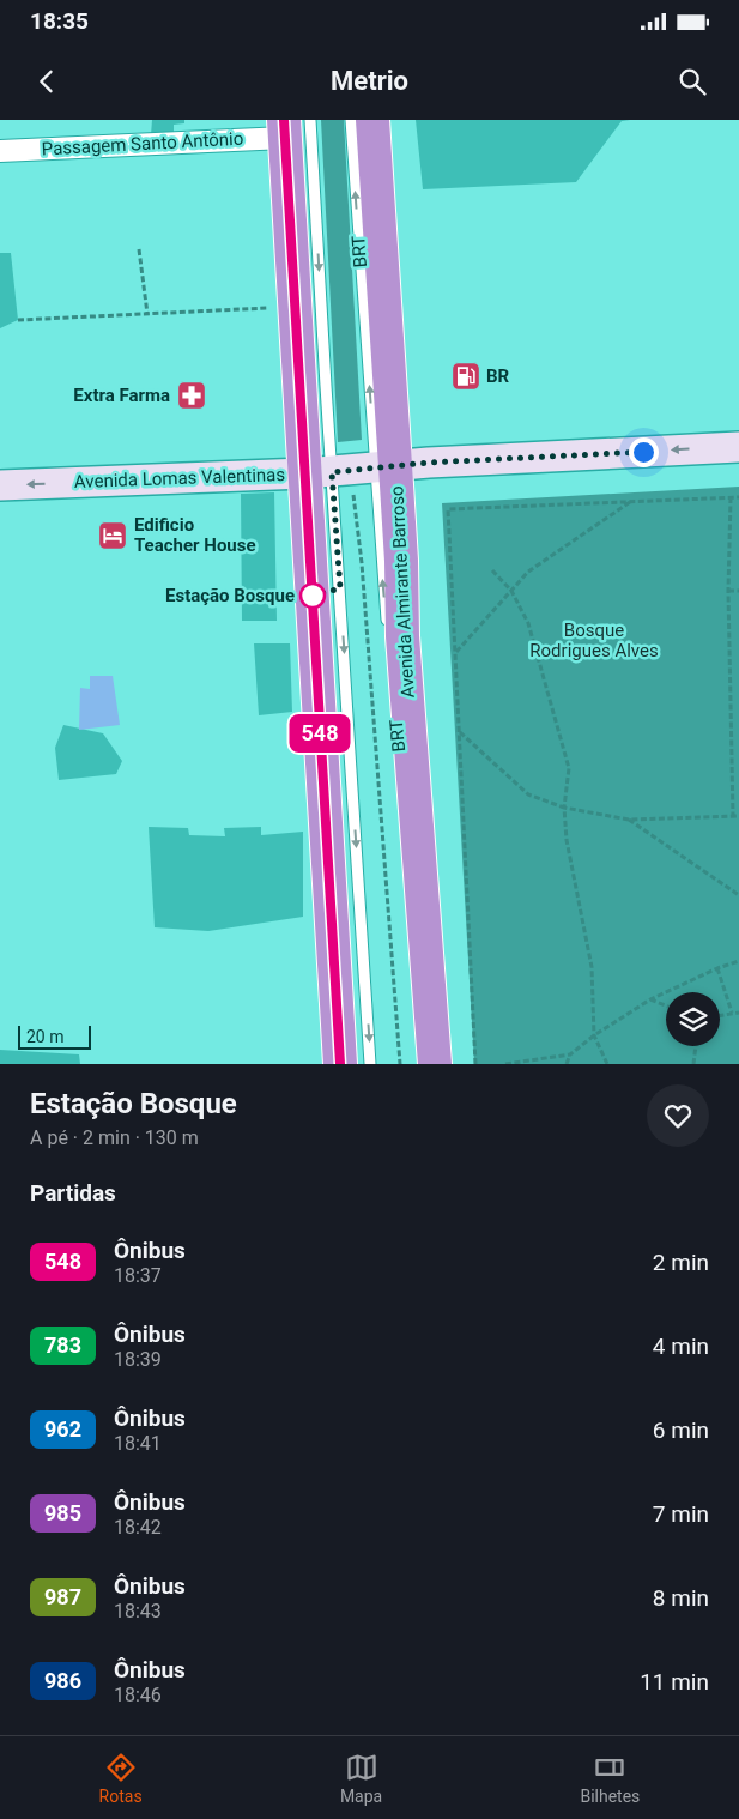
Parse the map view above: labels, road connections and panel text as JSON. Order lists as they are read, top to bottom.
{
  "streets": {
    "highway": ["Avenida Almirante Barroso"],
    "street": ["Passagem Santo Antônio", "Avenida Lomas Valentinas"],
    "lane": ["BRT"]
  },
  "crossings": [
    ["Passagem Santo Antônio", "BRT"],
    ["Passagem Santo Antônio", "Avenida Almirante Barroso"],
    ["BRT", "Avenida Lomas Valentinas"],
    ["BRT", "Avenida Almirante Barroso"],
    ["Avenida Lomas Valentinas", "Avenida Almirante Barroso"]
  ],
  "one_way": ["Avenida Lomas Valentinas"],
  "parks": ["Bosque Rodrigues Alves"],
  "places": {
    "fuel station": ["BR"],
    "pharmacy": ["Extra Farma"],
    "hotel": ["Edificio Teacher House"],
    "other": ["Estação Bosque"]
  },
  "lines": ["bus line 548"],
  "scale_bar": "20 m",
  "page": {
    "status": "18:35",
    "header": "Metrio",
    "on_map": "548",
    "scale": "20 m",
    "heading": [
      ["Estação Bosque", "A pé · 2 min · 130 m"],
      "Partidas"
    ],
    "list": [
      {
        "mark": "548",
        "name": "Ônibus",
        "note": "18:37",
        "value": "2 min"
      },
      {
        "mark": "783",
        "name": "Ônibus",
        "note": "18:39",
        "value": "4 min"
      },
      {
        "mark": "962",
        "name": "Ônibus",
        "note": "18:41",
        "value": "6 min"
      },
      {
        "mark": "985",
        "name": "Ônibus",
        "note": "18:42",
        "value": "7 min"
      },
      {
        "mark": "987",
        "name": "Ônibus",
        "note": "18:43",
        "value": "8 min"
      },
      {
        "mark": "986",
        "name": "Ônibus",
        "note": "18:46",
        "value": "11 min"
      }
    ],
    "tabs": ["Rotas", "Mapa", "Bilhetes"]
  }
}
